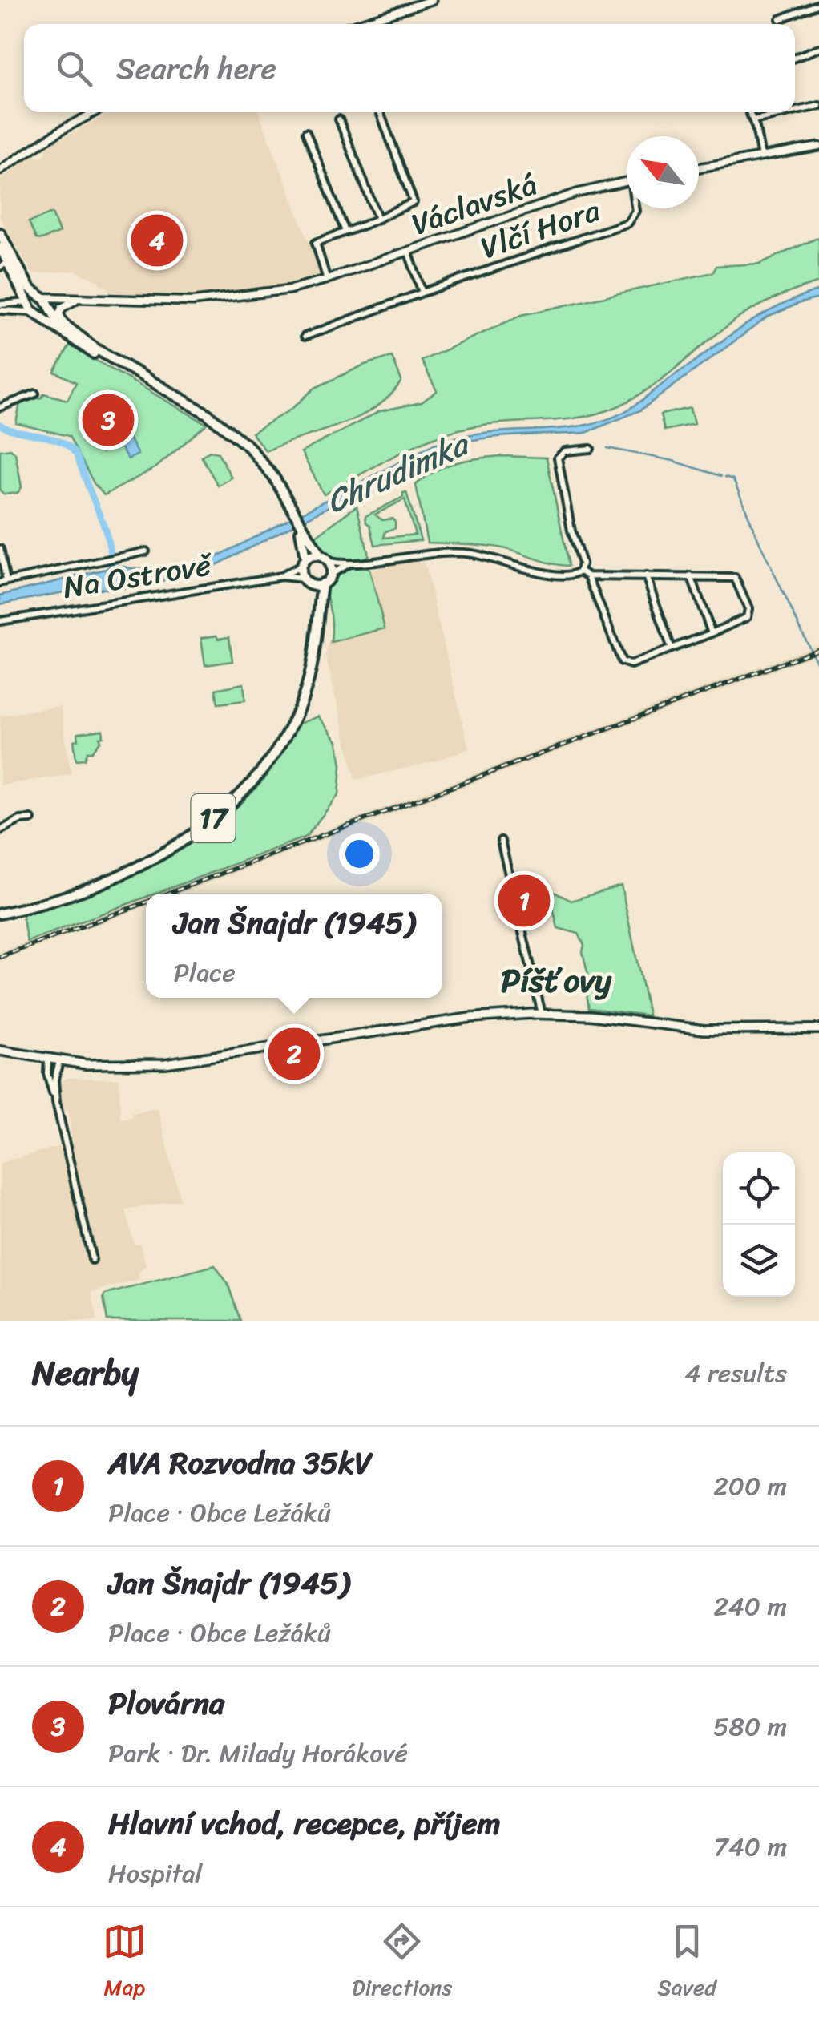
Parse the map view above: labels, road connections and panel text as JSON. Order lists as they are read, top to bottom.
{
  "streets": {
    "main road": ["17"],
    "street": ["Václavská", "Vlčí Hora", "Na Ostrově"]
  },
  "crossings": [
    ["Václavská", "17"],
    ["Na Ostrově", "17"]
  ],
  "districts": ["Píšťovy"],
  "water": ["Chrudimka"],
  "north": "top left",
  "page": {
    "search": "Search here",
    "pins": [
      "4",
      "3",
      "1",
      "2"
    ],
    "popup": ["Jan Šnajdr (1945)", "Place"],
    "heading": ["Nearby", "4 results"],
    "list": [
      {
        "mark": "1",
        "name": "AVA Rozvodna 35kV",
        "note": "Place · Obce Ležáků",
        "value": "200 m"
      },
      {
        "mark": "2",
        "name": "Jan Šnajdr (1945)",
        "note": "Place · Obce Ležáků",
        "value": "240 m"
      },
      {
        "mark": "3",
        "name": "Plovárna",
        "note": "Park · Dr. Milady Horákové",
        "value": "580 m"
      },
      {
        "mark": "4",
        "name": "Hlavní vchod, recepce, příjem",
        "note": "Hospital",
        "value": "740 m"
      }
    ],
    "nav": ["Map", "Directions", "Saved"]
  }
}
